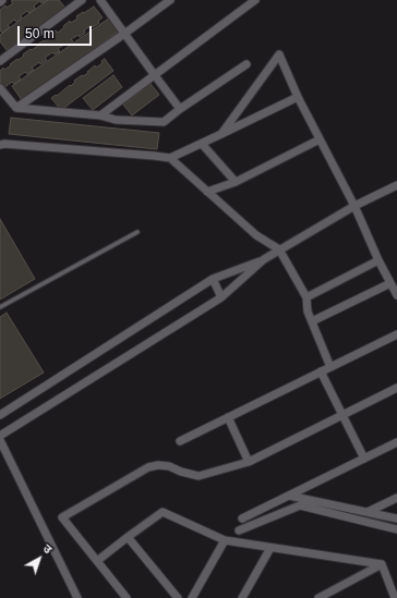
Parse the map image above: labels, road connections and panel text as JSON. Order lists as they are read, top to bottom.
{
  "scale_bar": "50 m",
  "north": "top right"
}
